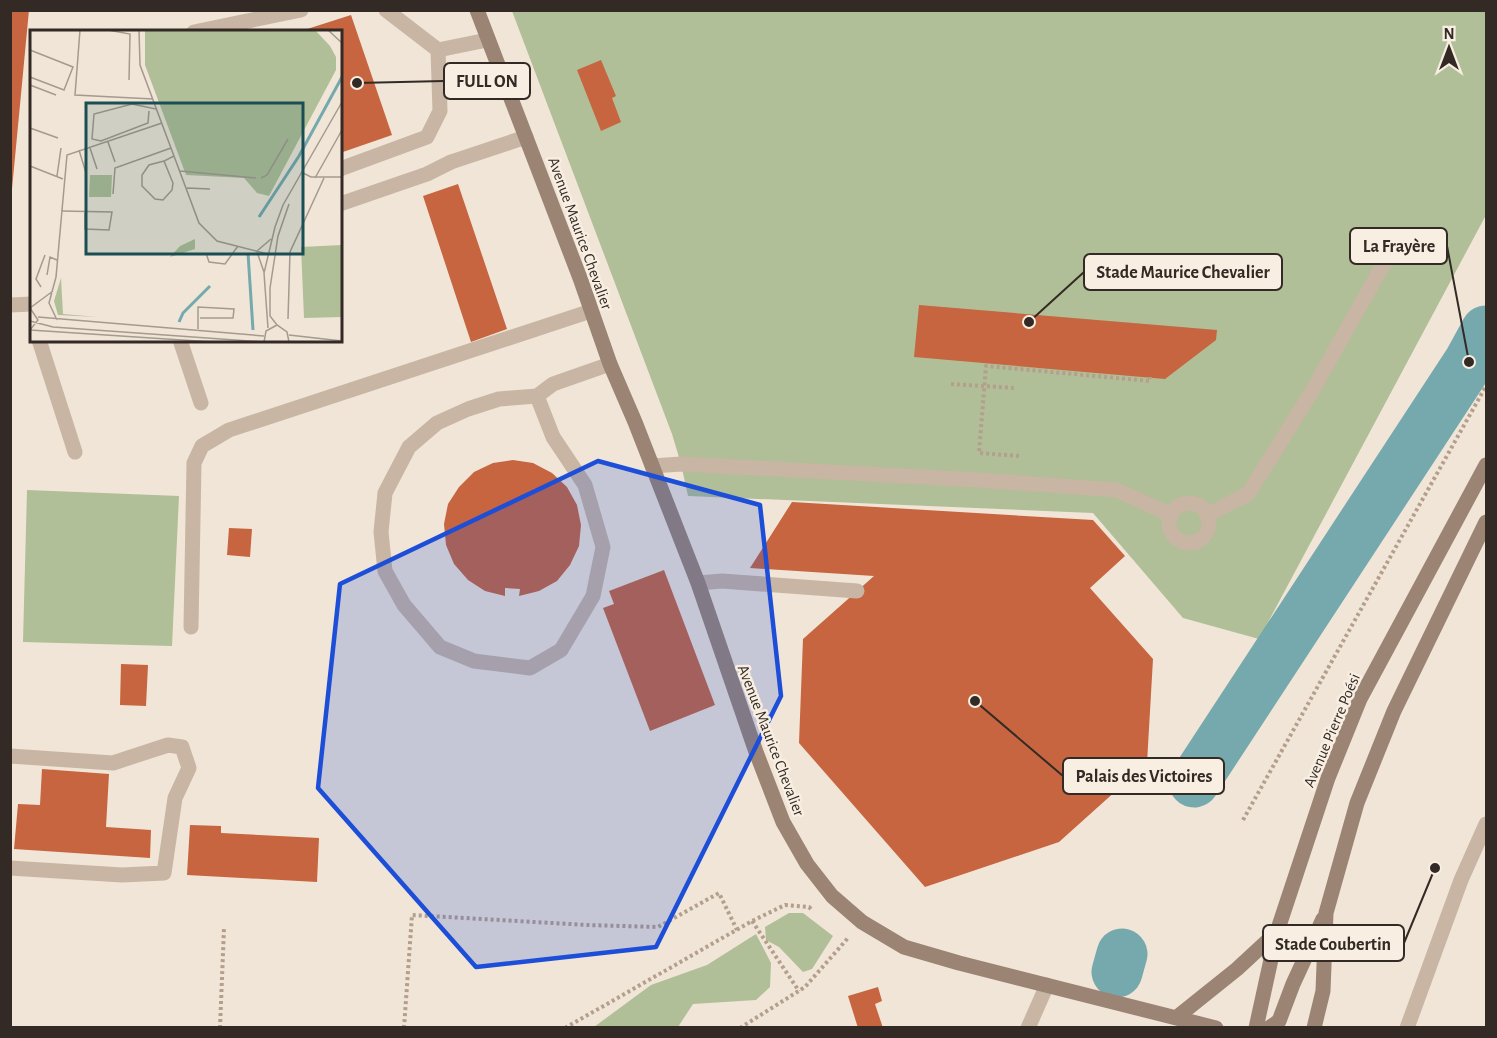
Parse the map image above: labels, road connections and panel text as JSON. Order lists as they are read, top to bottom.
{
  "streets": {
    "street": ["Avenue Maurice Chevalier", "Avenue Pierre Poési"]
  },
  "places": [
    "FULL ON",
    "Stade Maurice Chevalier",
    "La Frayère",
    "Palais des Victoires",
    "Stade Coubertin"
  ],
  "north": "top"
}
